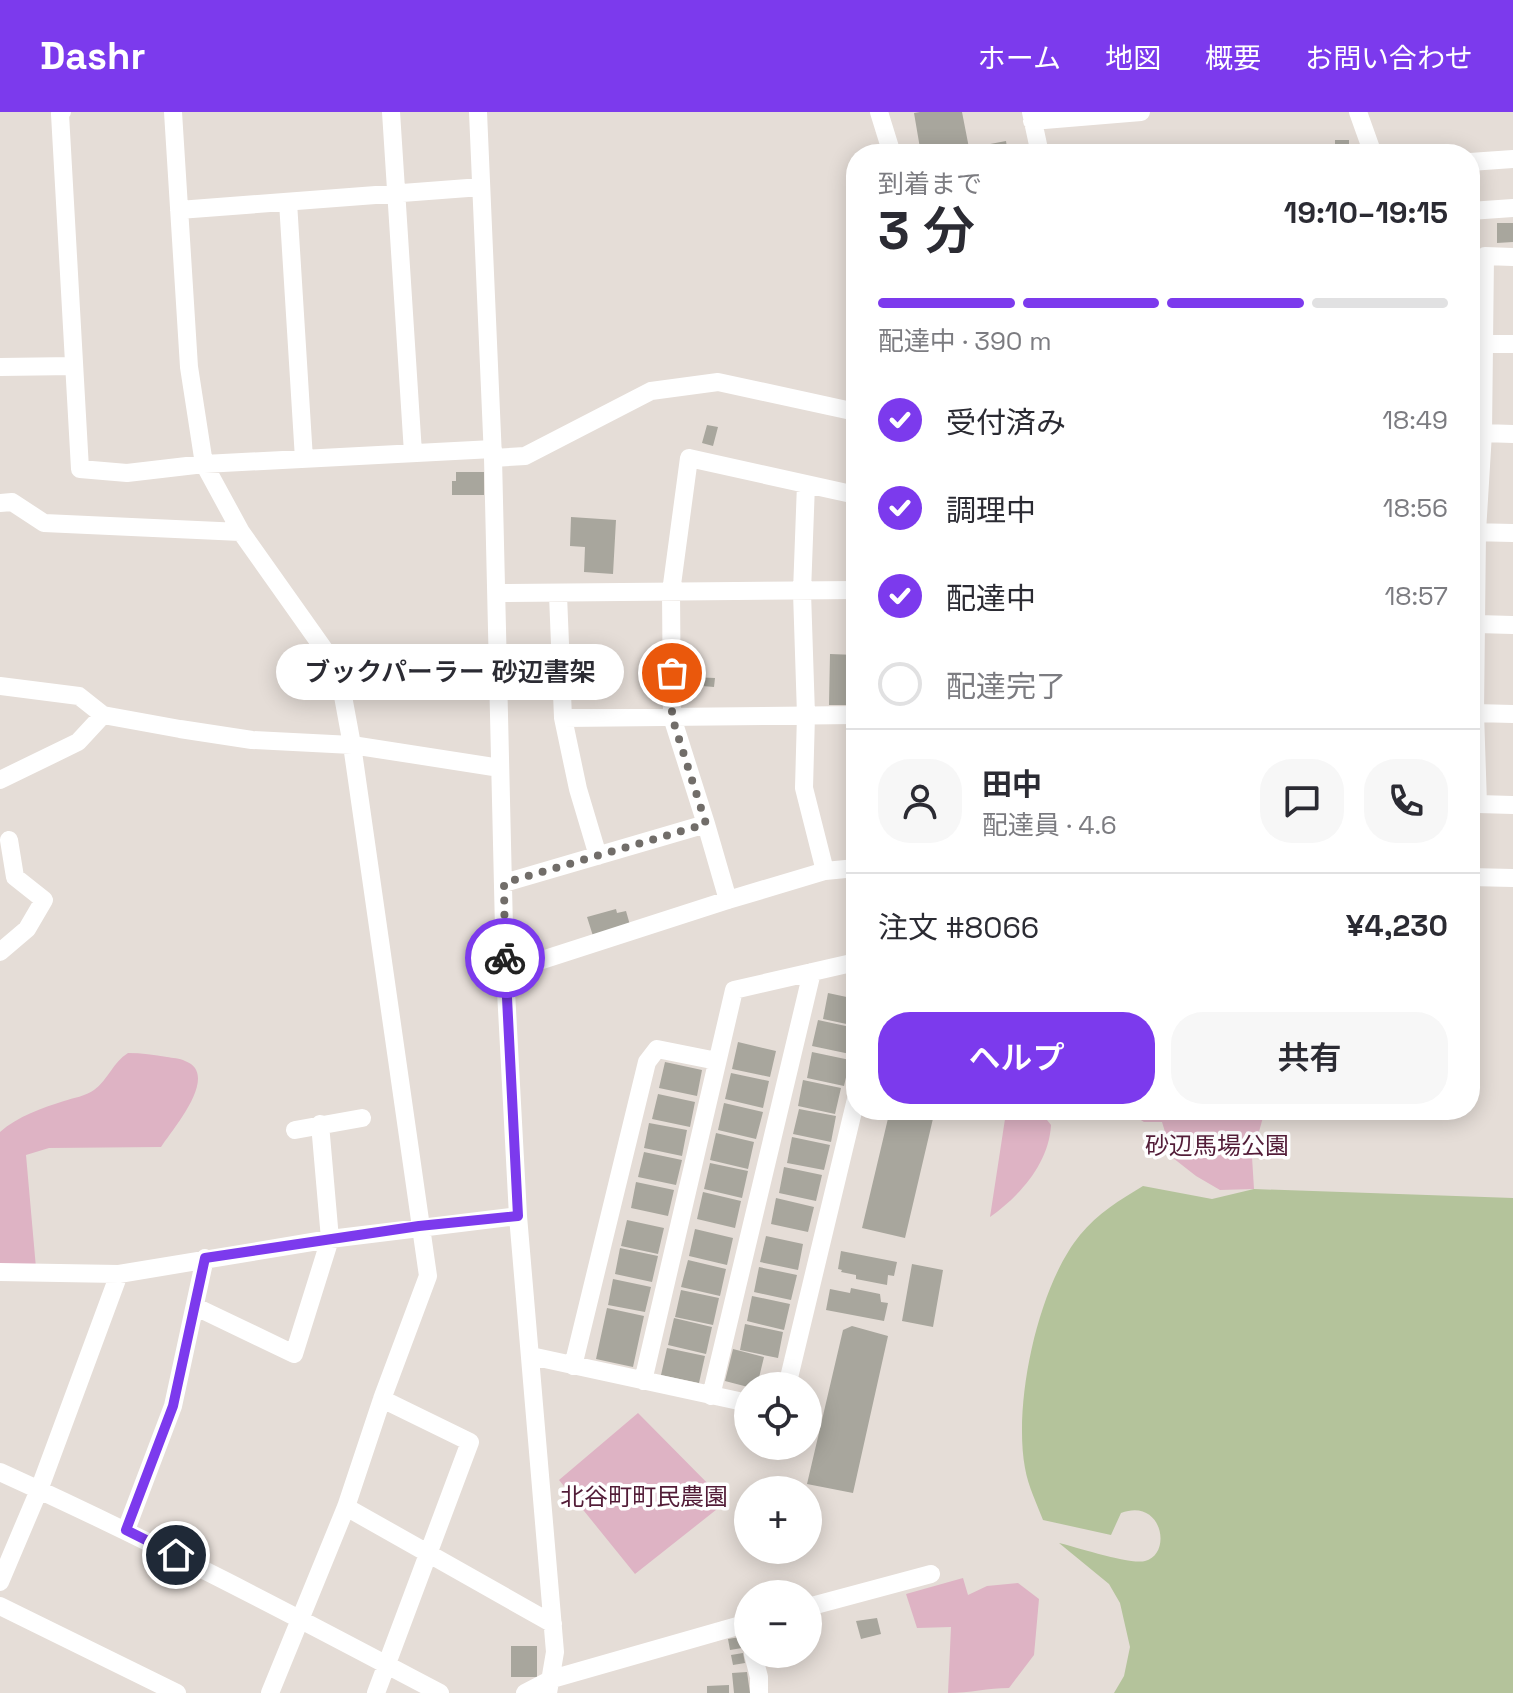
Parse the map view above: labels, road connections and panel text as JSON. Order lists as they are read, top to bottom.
{
  "parks": ["砂辺馬場公園", "北谷町町民農園"],
  "places": ["ブックパーラー 砂辺書架"],
  "page": {
    "header": "Dashr",
    "nav": [
      "ホーム",
      "地図",
      "概要",
      "お問い合わせ"
    ],
    "heading": ["3 分", "到着まで", "19:10–19:15"],
    "panel": [
      "田中",
      "配達員 · 4.6",
      "注文 #8066",
      "¥4,230"
    ],
    "bar": "配達中 · 390 m",
    "list": [
      ["受付済み", "18:49"],
      ["調理中", "18:56"],
      ["配達中", "18:57"],
      "配達完了"
    ],
    "bubble": "ブックパーラー 砂辺書架",
    "buttons": ["ヘルプ", "共有"],
    "map_buttons": ["+", "−"]
  }
}
